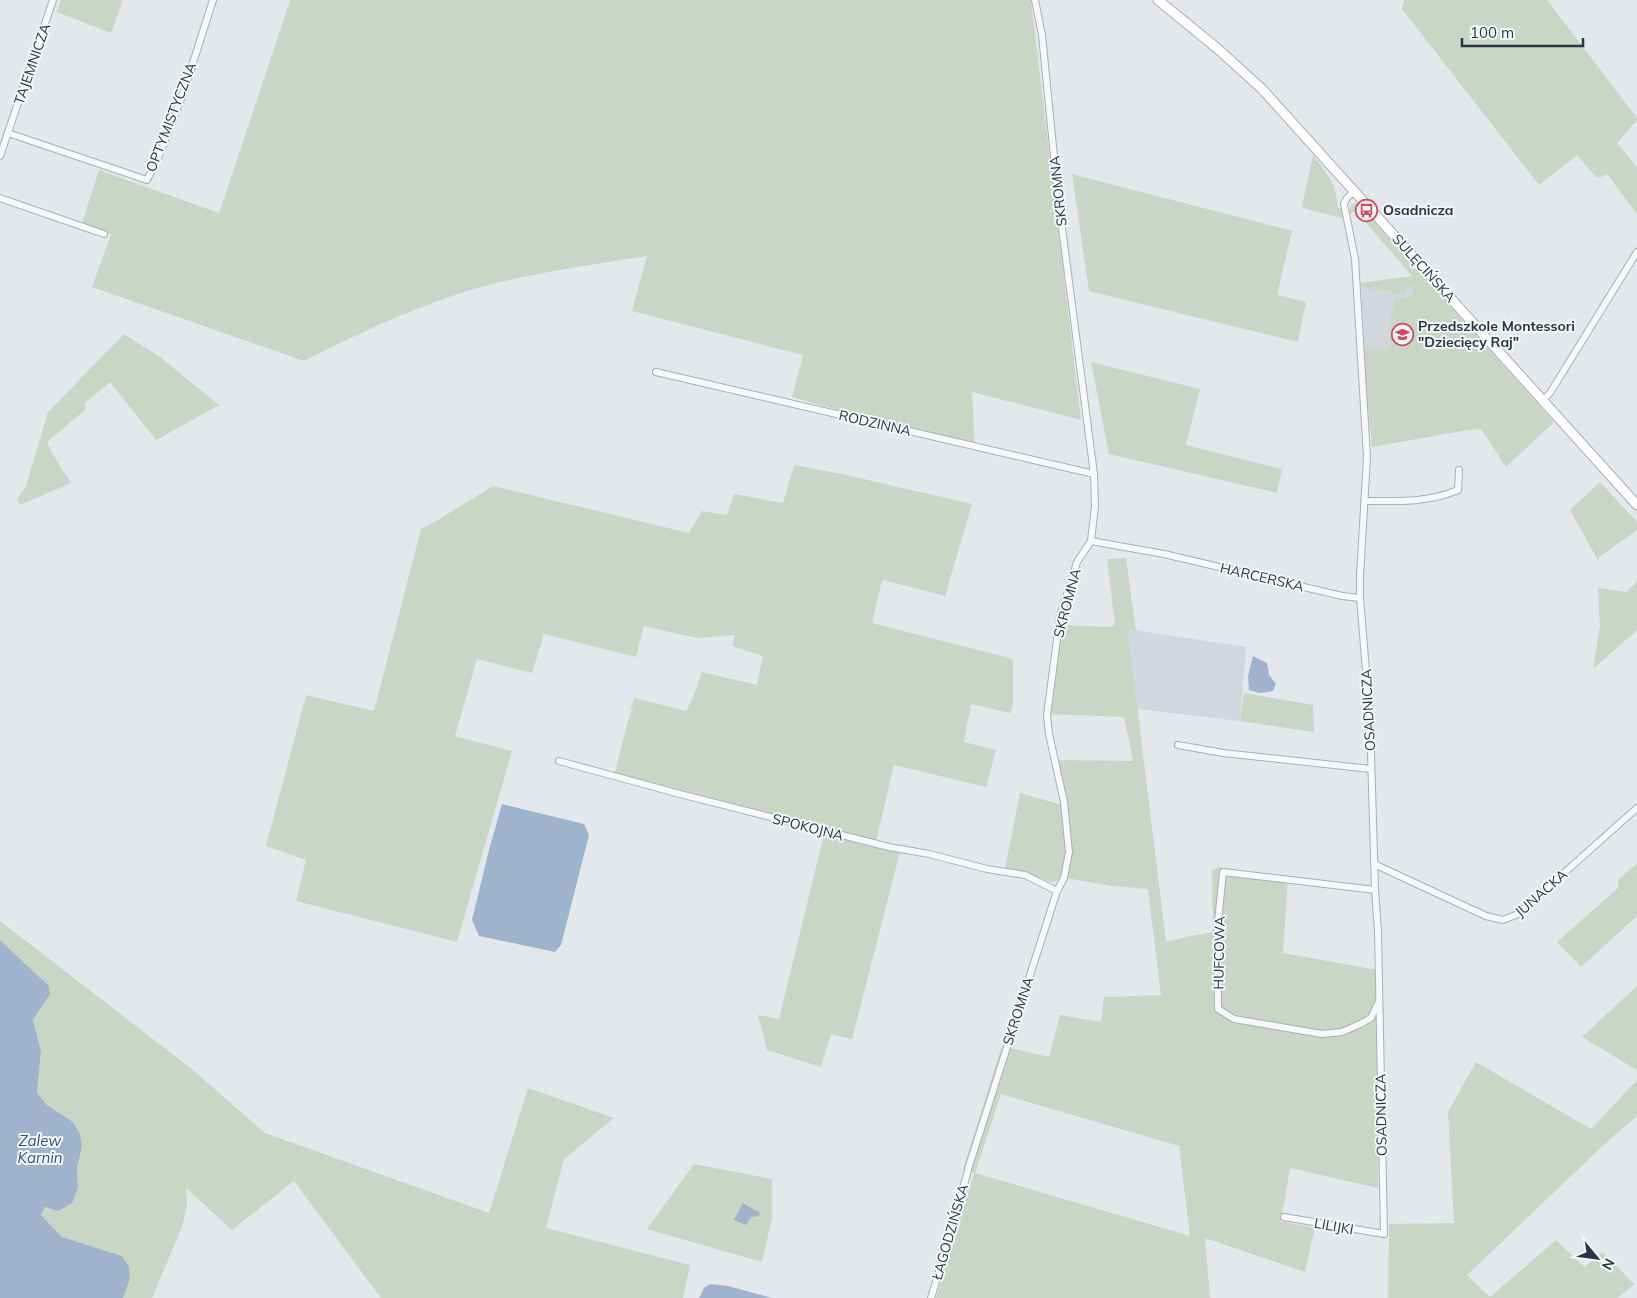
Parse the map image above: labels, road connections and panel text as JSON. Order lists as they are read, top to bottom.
{
  "streets": {
    "street": [
      "TAJEMNICZA",
      "OPTYMISTYCZNA",
      "SKROMNA",
      "SULĘCIŃSKA",
      "RODZINNA",
      "HARCERSKA",
      "OSADNICZA",
      "SPOKOJNA",
      "JUNACKA",
      "HUFCOWA",
      "LILIJKI",
      "ŁAGODZIŃSKA"
    ]
  },
  "crossings": [
    ["TAJEMNICZA", "OPTYMISTYCZNA"],
    ["SKROMNA", "RODZINNA"],
    ["SKROMNA", "HARCERSKA"],
    ["SKROMNA", "SPOKOJNA"],
    ["SKROMNA", "ŁAGODZIŃSKA"],
    ["SULĘCIŃSKA", "OSADNICZA"],
    ["HARCERSKA", "OSADNICZA"],
    ["OSADNICZA", "JUNACKA"],
    ["OSADNICZA", "HUFCOWA"],
    ["OSADNICZA", "LILIJKI"]
  ],
  "water": ["Zalew Karnin"],
  "places": {
    "bus stop": ["Osadnicza"],
    "school or university": ["Przedszkole Montessori \"Dziecięcy Raj\""]
  },
  "scale_bar": "100 m",
  "north": "bottom right"
}
